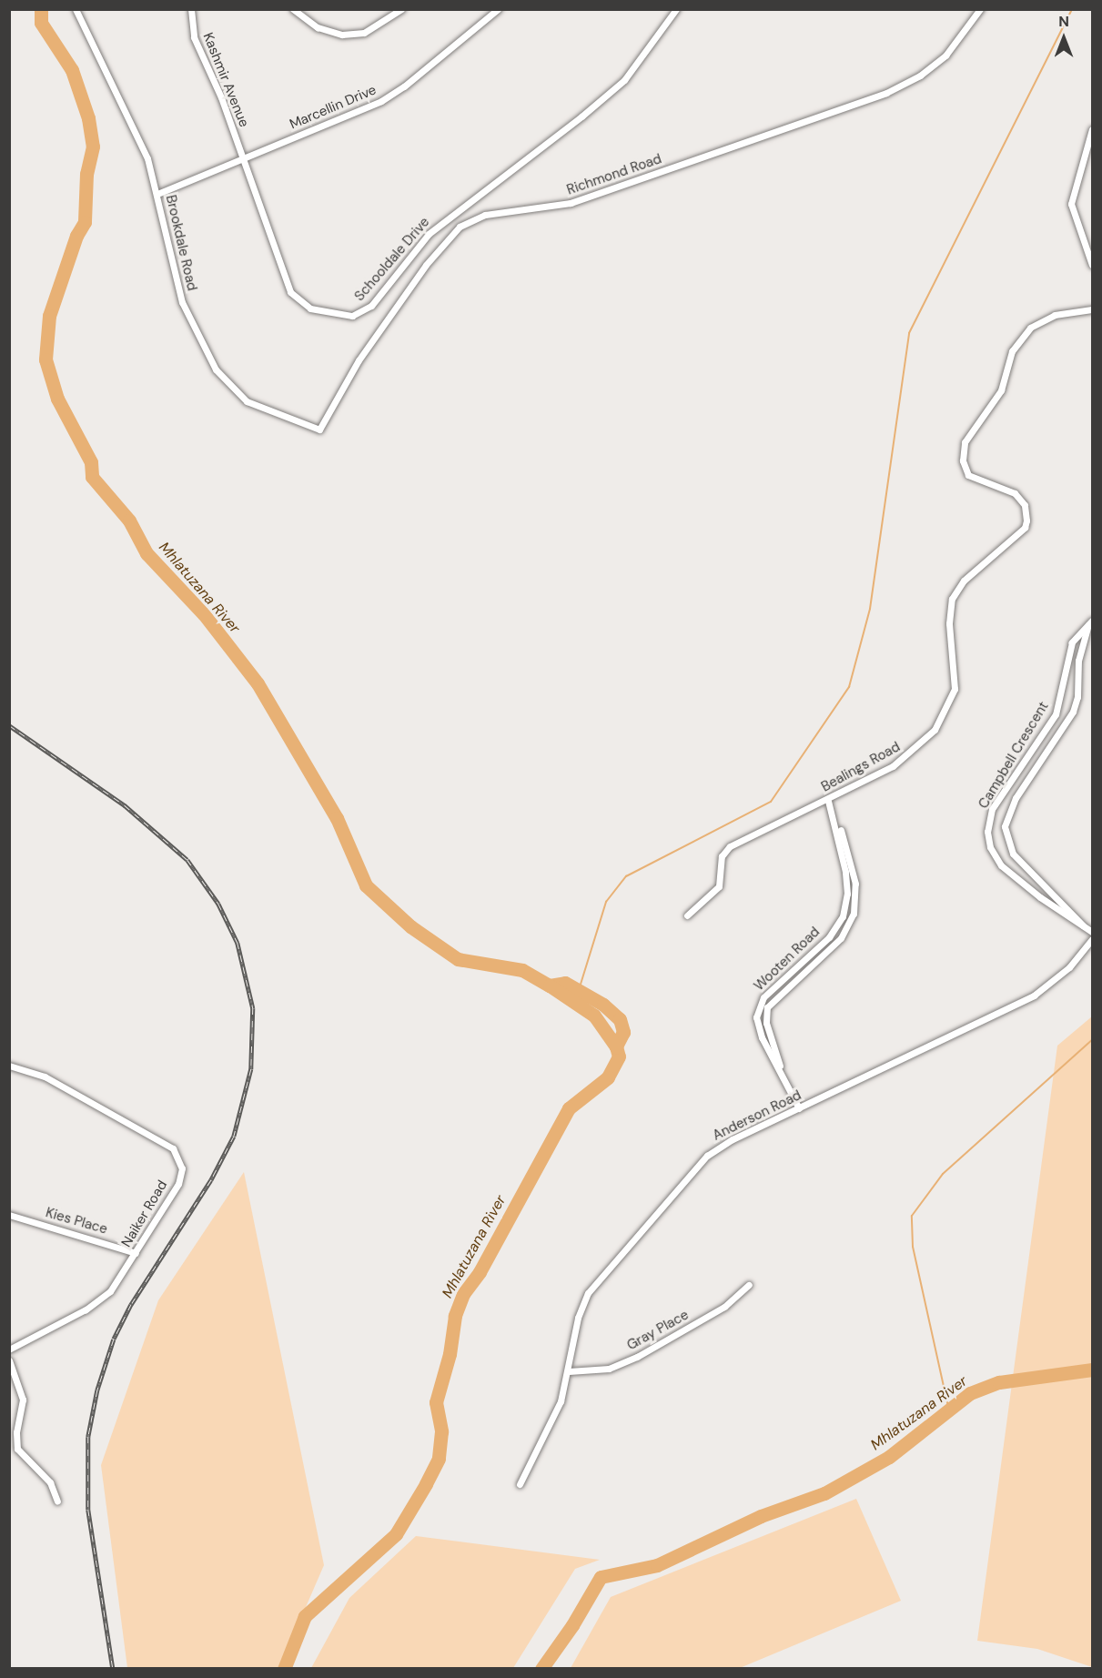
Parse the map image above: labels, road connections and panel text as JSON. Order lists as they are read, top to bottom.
{
  "streets": {
    "street": [
      "Kashmir Avenue",
      "Marcellin Drive",
      "Richmond Road",
      "Brookdale Road",
      "Schooldale Drive",
      "Campbell Crescent",
      "Bealings Road",
      "Wooten Road",
      "Anderson Road",
      "Naiker Road",
      "Kies Place",
      "Gray Place"
    ]
  },
  "crossings": [
    ["Kashmir Avenue", "Marcellin Drive"],
    ["Kashmir Avenue", "Schooldale Drive"],
    ["Marcellin Drive", "Brookdale Road"],
    ["Marcellin Drive", "Schooldale Drive"],
    ["Richmond Road", "Brookdale Road"],
    ["Bealings Road", "Wooten Road"],
    ["Wooten Road", "Anderson Road"],
    ["Anderson Road", "Gray Place"],
    ["Naiker Road", "Kies Place"]
  ],
  "water": ["Mhlatuzana River"],
  "north": "top"
}
